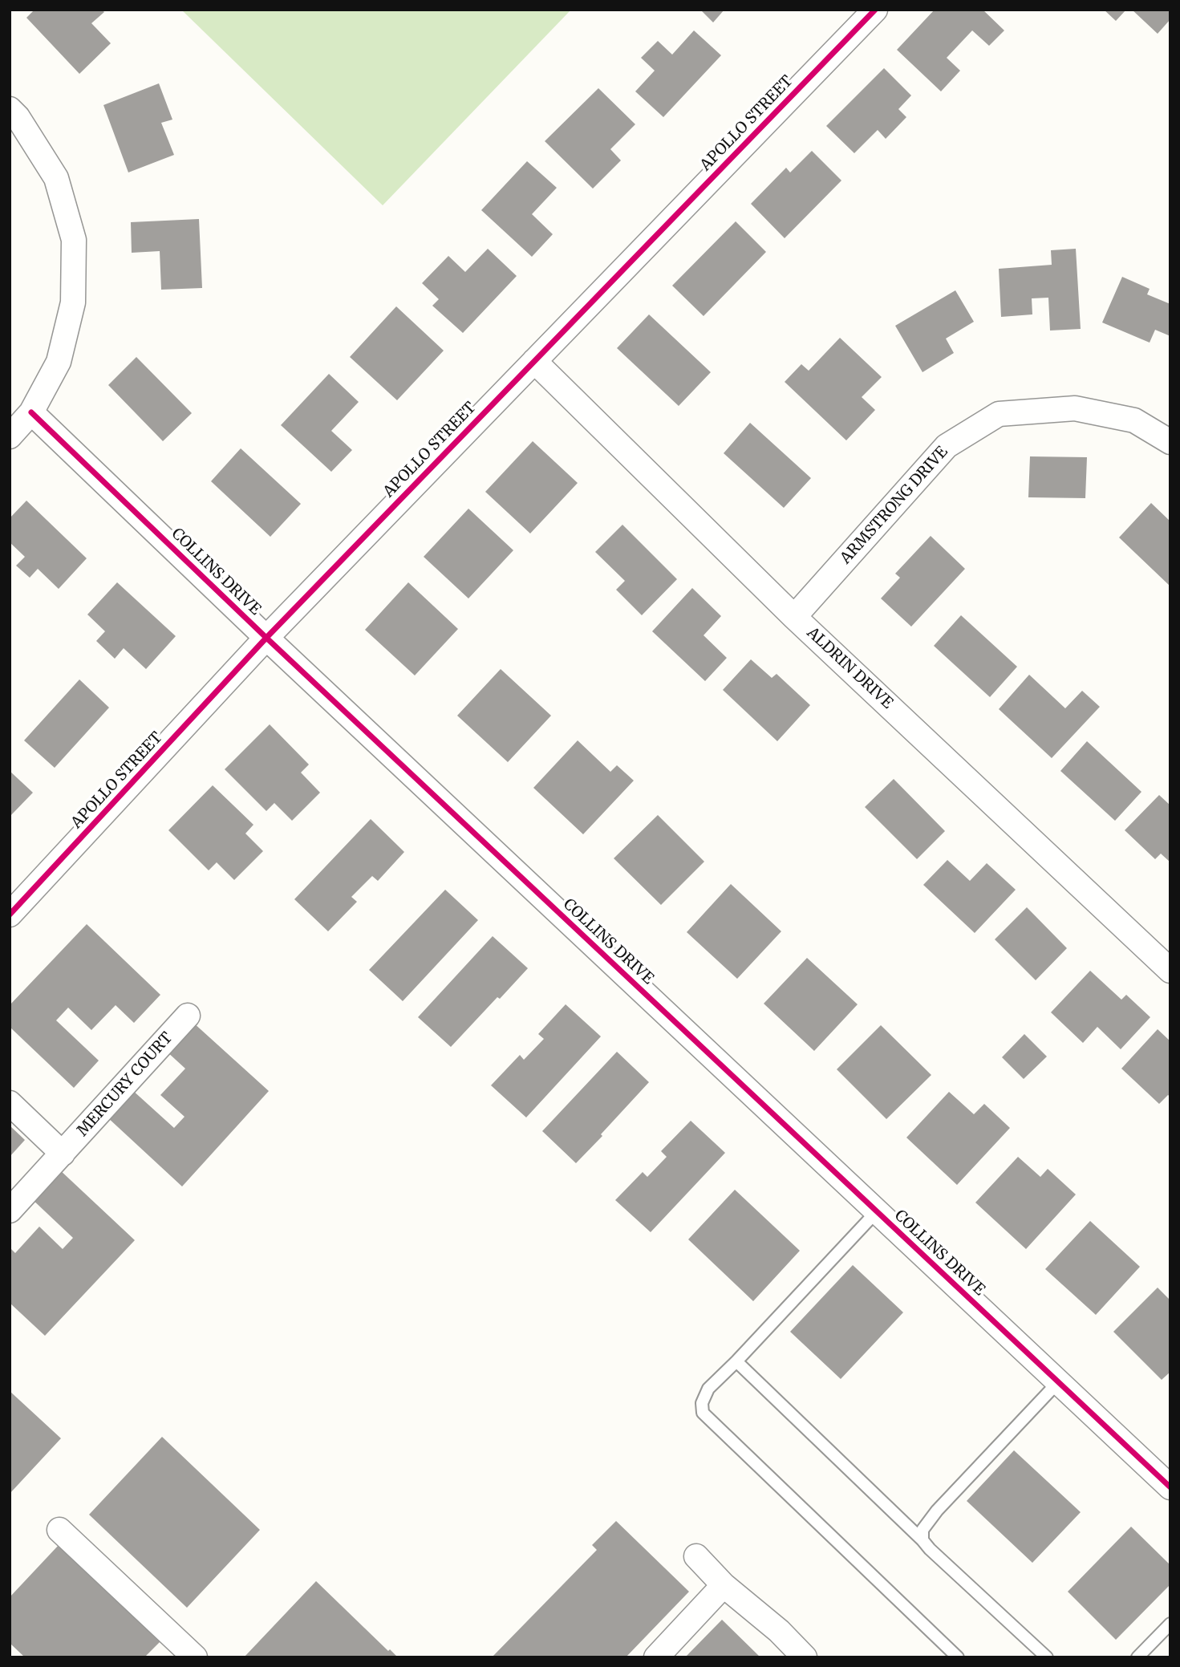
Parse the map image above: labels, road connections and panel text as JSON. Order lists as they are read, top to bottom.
{
  "streets": {
    "street": [
      "APOLLO STREET",
      "ARMSTRONG DRIVE",
      "COLLINS DRIVE",
      "ALDRIN DRIVE",
      "MERCURY COURT"
    ]
  },
  "crossings": [
    ["APOLLO STREET", "COLLINS DRIVE"],
    ["APOLLO STREET", "ALDRIN DRIVE"],
    ["ARMSTRONG DRIVE", "ALDRIN DRIVE"]
  ]
}
